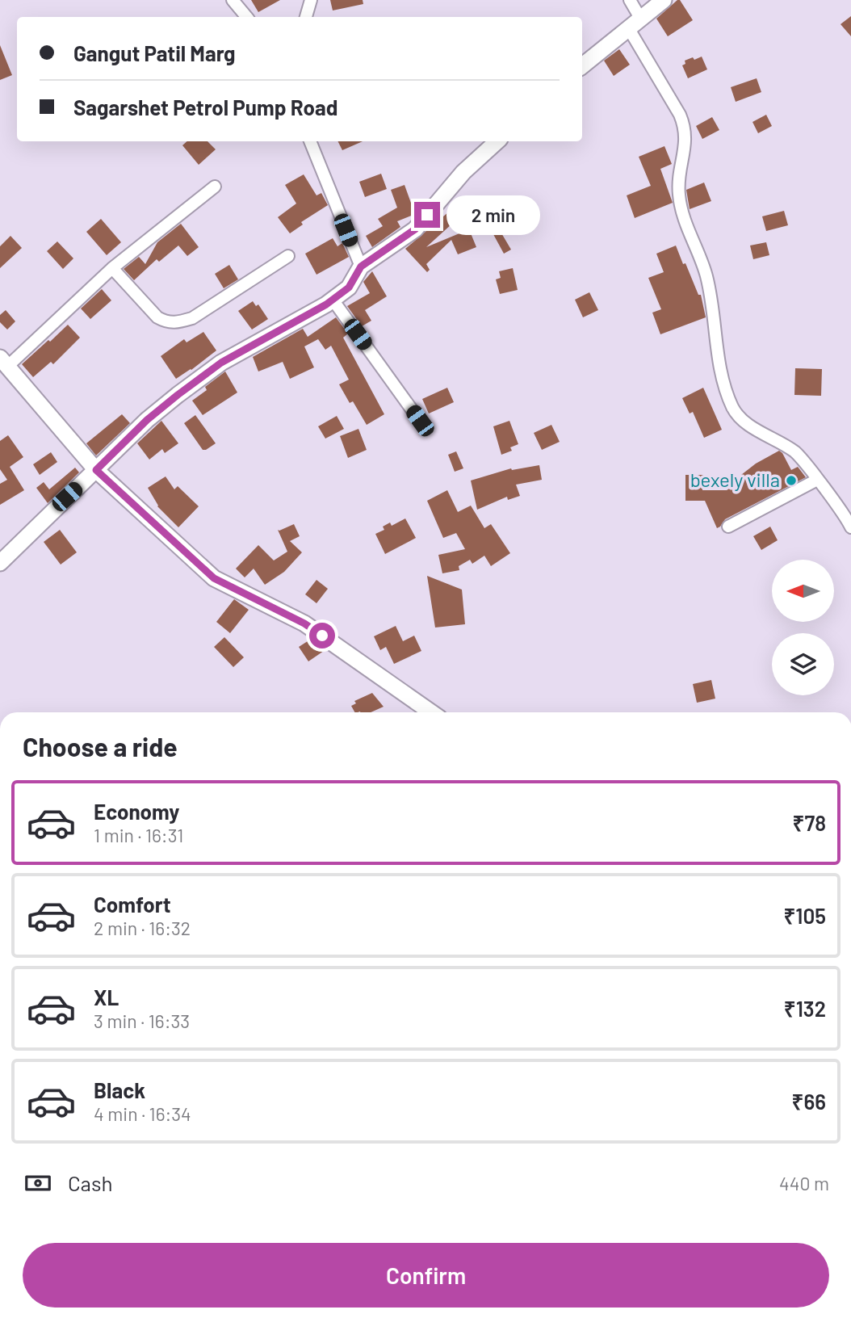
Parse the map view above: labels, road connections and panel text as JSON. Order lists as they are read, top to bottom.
{
  "places": ["bexely villa"],
  "north": "left",
  "page": {
    "banner": ["Gangut Patil Marg", "Sagarshet Petrol Pump Road"],
    "bubble": "2 min",
    "heading": "Choose a ride",
    "list": [
      {
        "name": "Economy",
        "note": "1 min · 16:31",
        "value": "₹78"
      },
      {
        "name": "Comfort",
        "note": "2 min · 16:32",
        "value": "₹105"
      },
      {
        "name": "XL",
        "note": "3 min · 16:33",
        "value": "₹132"
      },
      {
        "name": "Black",
        "note": "4 min · 16:34",
        "value": "₹66"
      }
    ],
    "pay": ["Cash", "440 m"],
    "buttons": "Confirm"
  }
}
